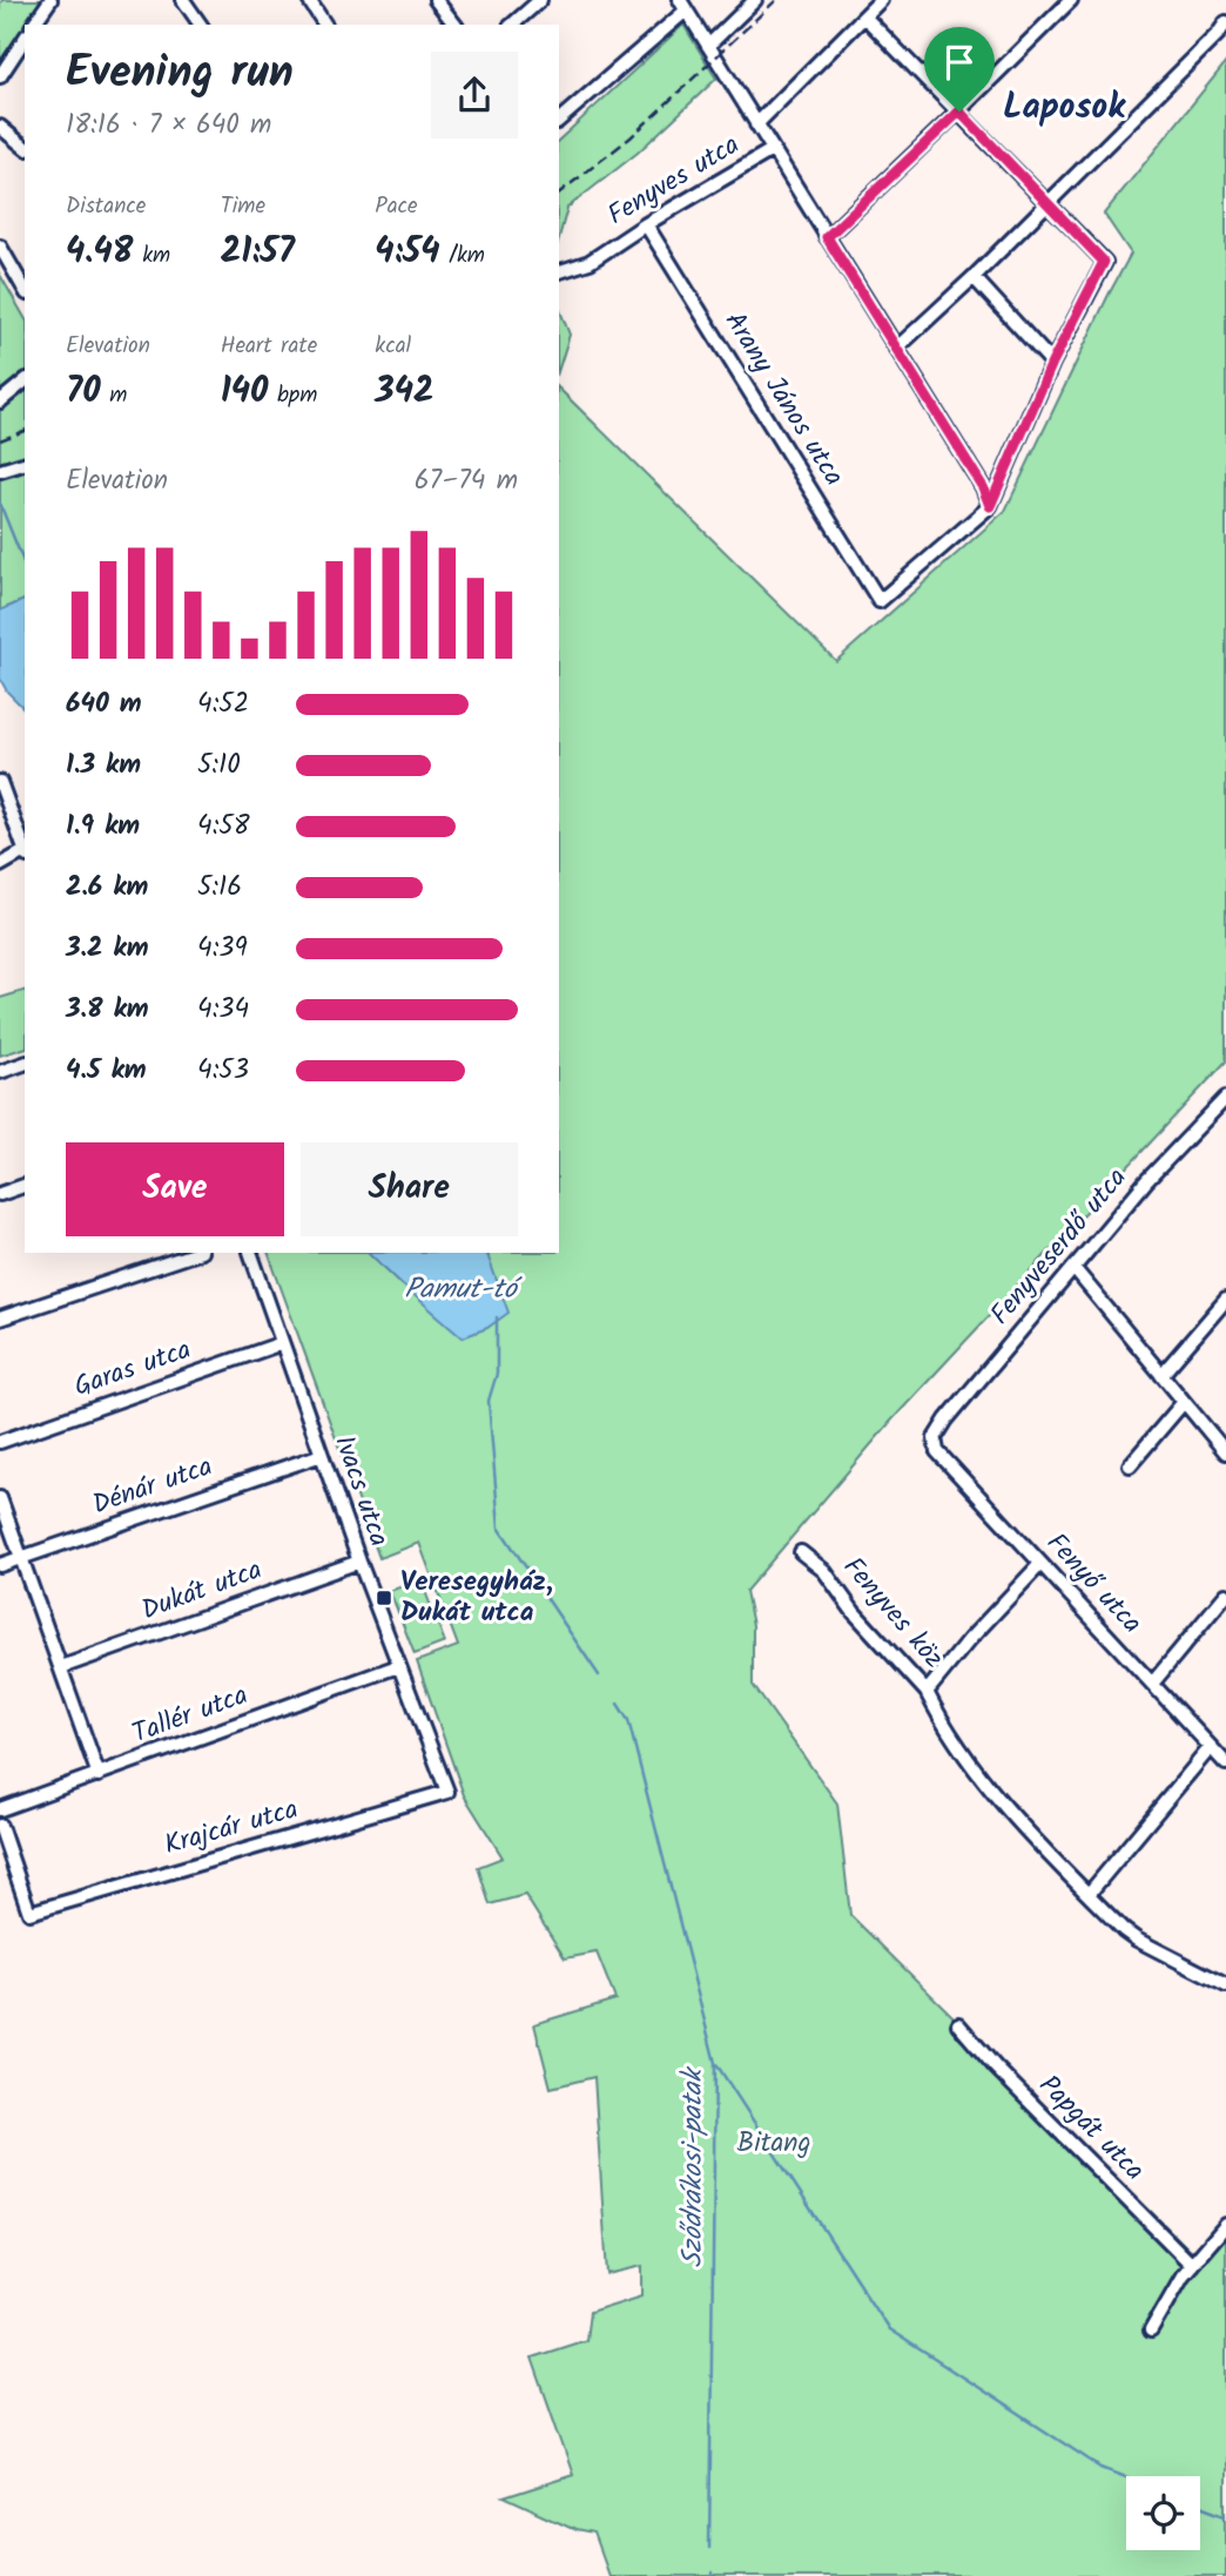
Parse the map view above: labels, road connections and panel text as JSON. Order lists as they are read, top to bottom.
{
  "streets": {
    "street": [
      "Fenyves utca",
      "Arany János utca",
      "Fenyveserdő utca",
      "Garas utca",
      "Dénár utca",
      "Ivacs utca",
      "Fenyő utca",
      "Dukát utca",
      "Fenyves köz",
      "Tallér utca",
      "Krajcár utca",
      "Papgát utca"
    ]
  },
  "crossings": [
    ["Fenyves utca", "Arany János utca"],
    ["Fenyveserdő utca", "Fenyő utca"],
    ["Garas utca", "Ivacs utca"],
    ["Dénár utca", "Ivacs utca"],
    ["Ivacs utca", "Dukát utca"],
    ["Ivacs utca", "Tallér utca"],
    ["Ivacs utca", "Krajcár utca"],
    ["Fenyő utca", "Fenyves köz"]
  ],
  "districts": ["Laposok"],
  "water": ["Pamut-tó", "Sződrákosi-patak"],
  "parks": ["Bitang"],
  "places": {
    "transit": ["Veresegyház, Dukát utca"]
  },
  "page": {
    "heading": ["Evening run", "18:16 · 7 × 640 m"],
    "stats": [
      ["Distance", "4.48 km"],
      ["Time", "21:57"],
      ["Pace", "4:54 /km"],
      ["Elevation", "70 m"],
      ["Heart rate", "140 bpm"],
      ["kcal", "342"]
    ],
    "chart": ["Elevation", "67–74 m"],
    "list": [
      {
        "name": "640 m",
        "note": "4:52"
      },
      {
        "name": "1.3 km",
        "note": "5:10"
      },
      {
        "name": "1.9 km",
        "note": "4:58"
      },
      {
        "name": "2.6 km",
        "note": "5:16"
      },
      {
        "name": "3.2 km",
        "note": "4:39"
      },
      {
        "name": "3.8 km",
        "note": "4:34"
      },
      {
        "name": "4.5 km",
        "note": "4:53"
      }
    ],
    "buttons": ["Save", "Share"]
  }
}
